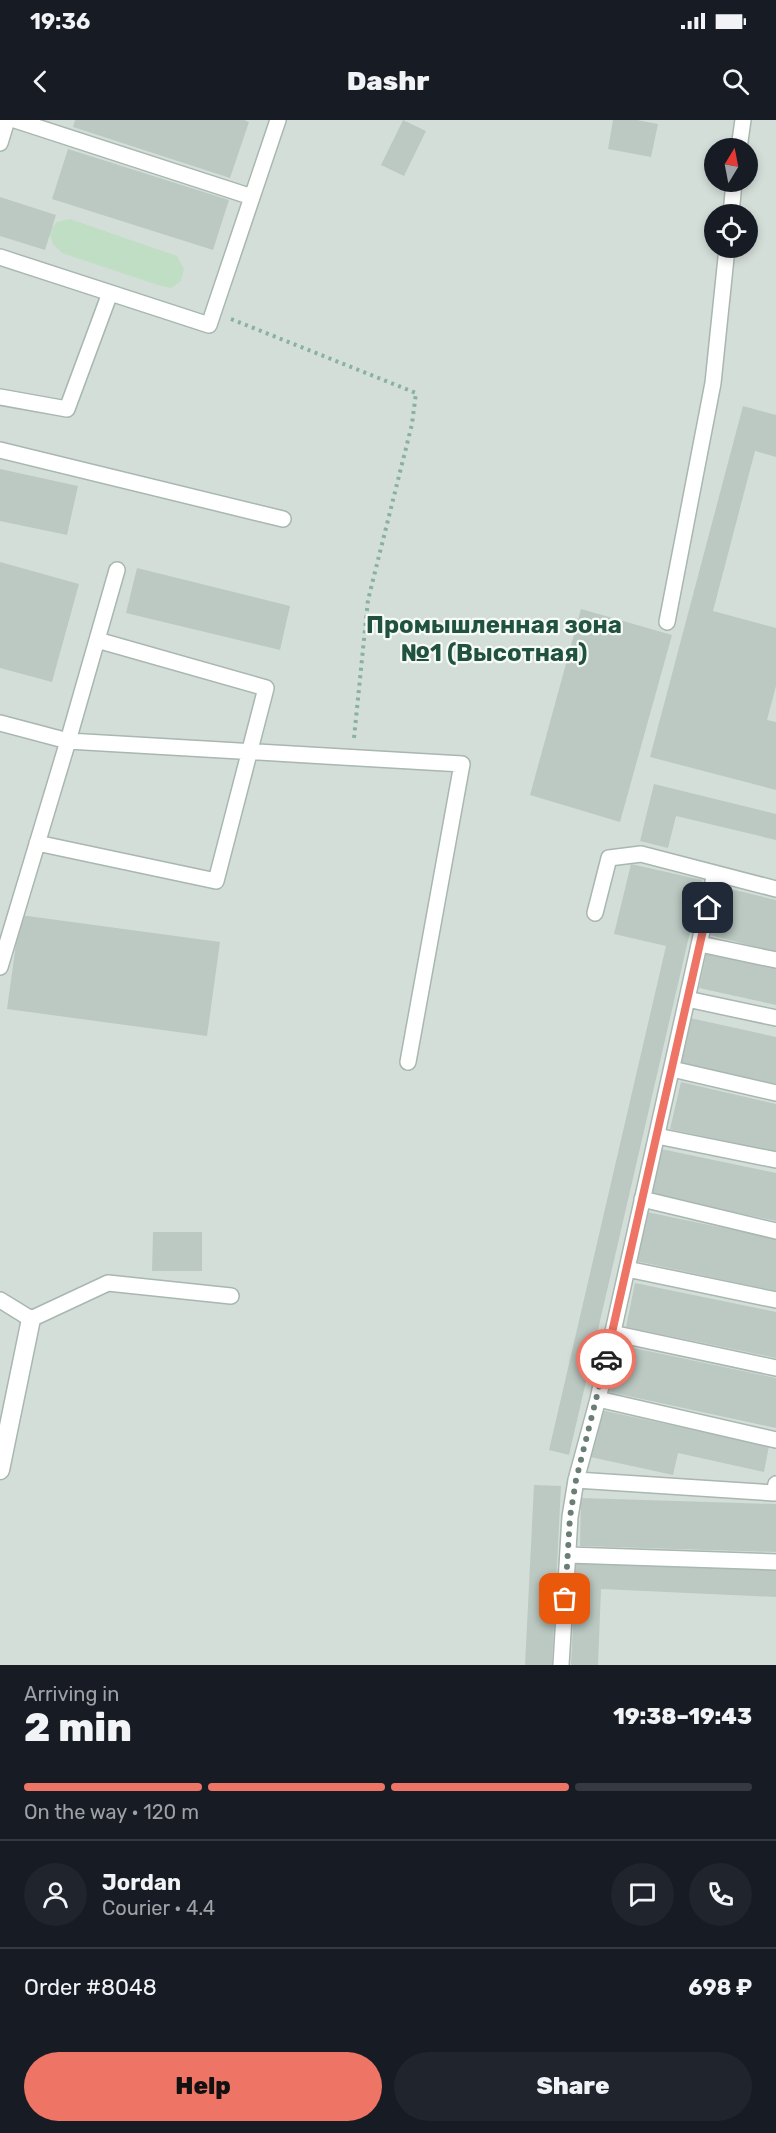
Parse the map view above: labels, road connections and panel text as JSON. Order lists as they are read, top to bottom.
{
  "districts": ["Промышленная зона №1 (Высотная)"],
  "north": "top",
  "page": {
    "status": "19:36",
    "header": "Dashr",
    "heading": ["2 min", "Arriving in", "19:38–19:43"],
    "panel": [
      "Jordan",
      "Courier · 4.4",
      "Order #8048",
      "698 ₽"
    ],
    "bar": "On the way · 120 m",
    "buttons": ["Help", "Share"]
  }
}
